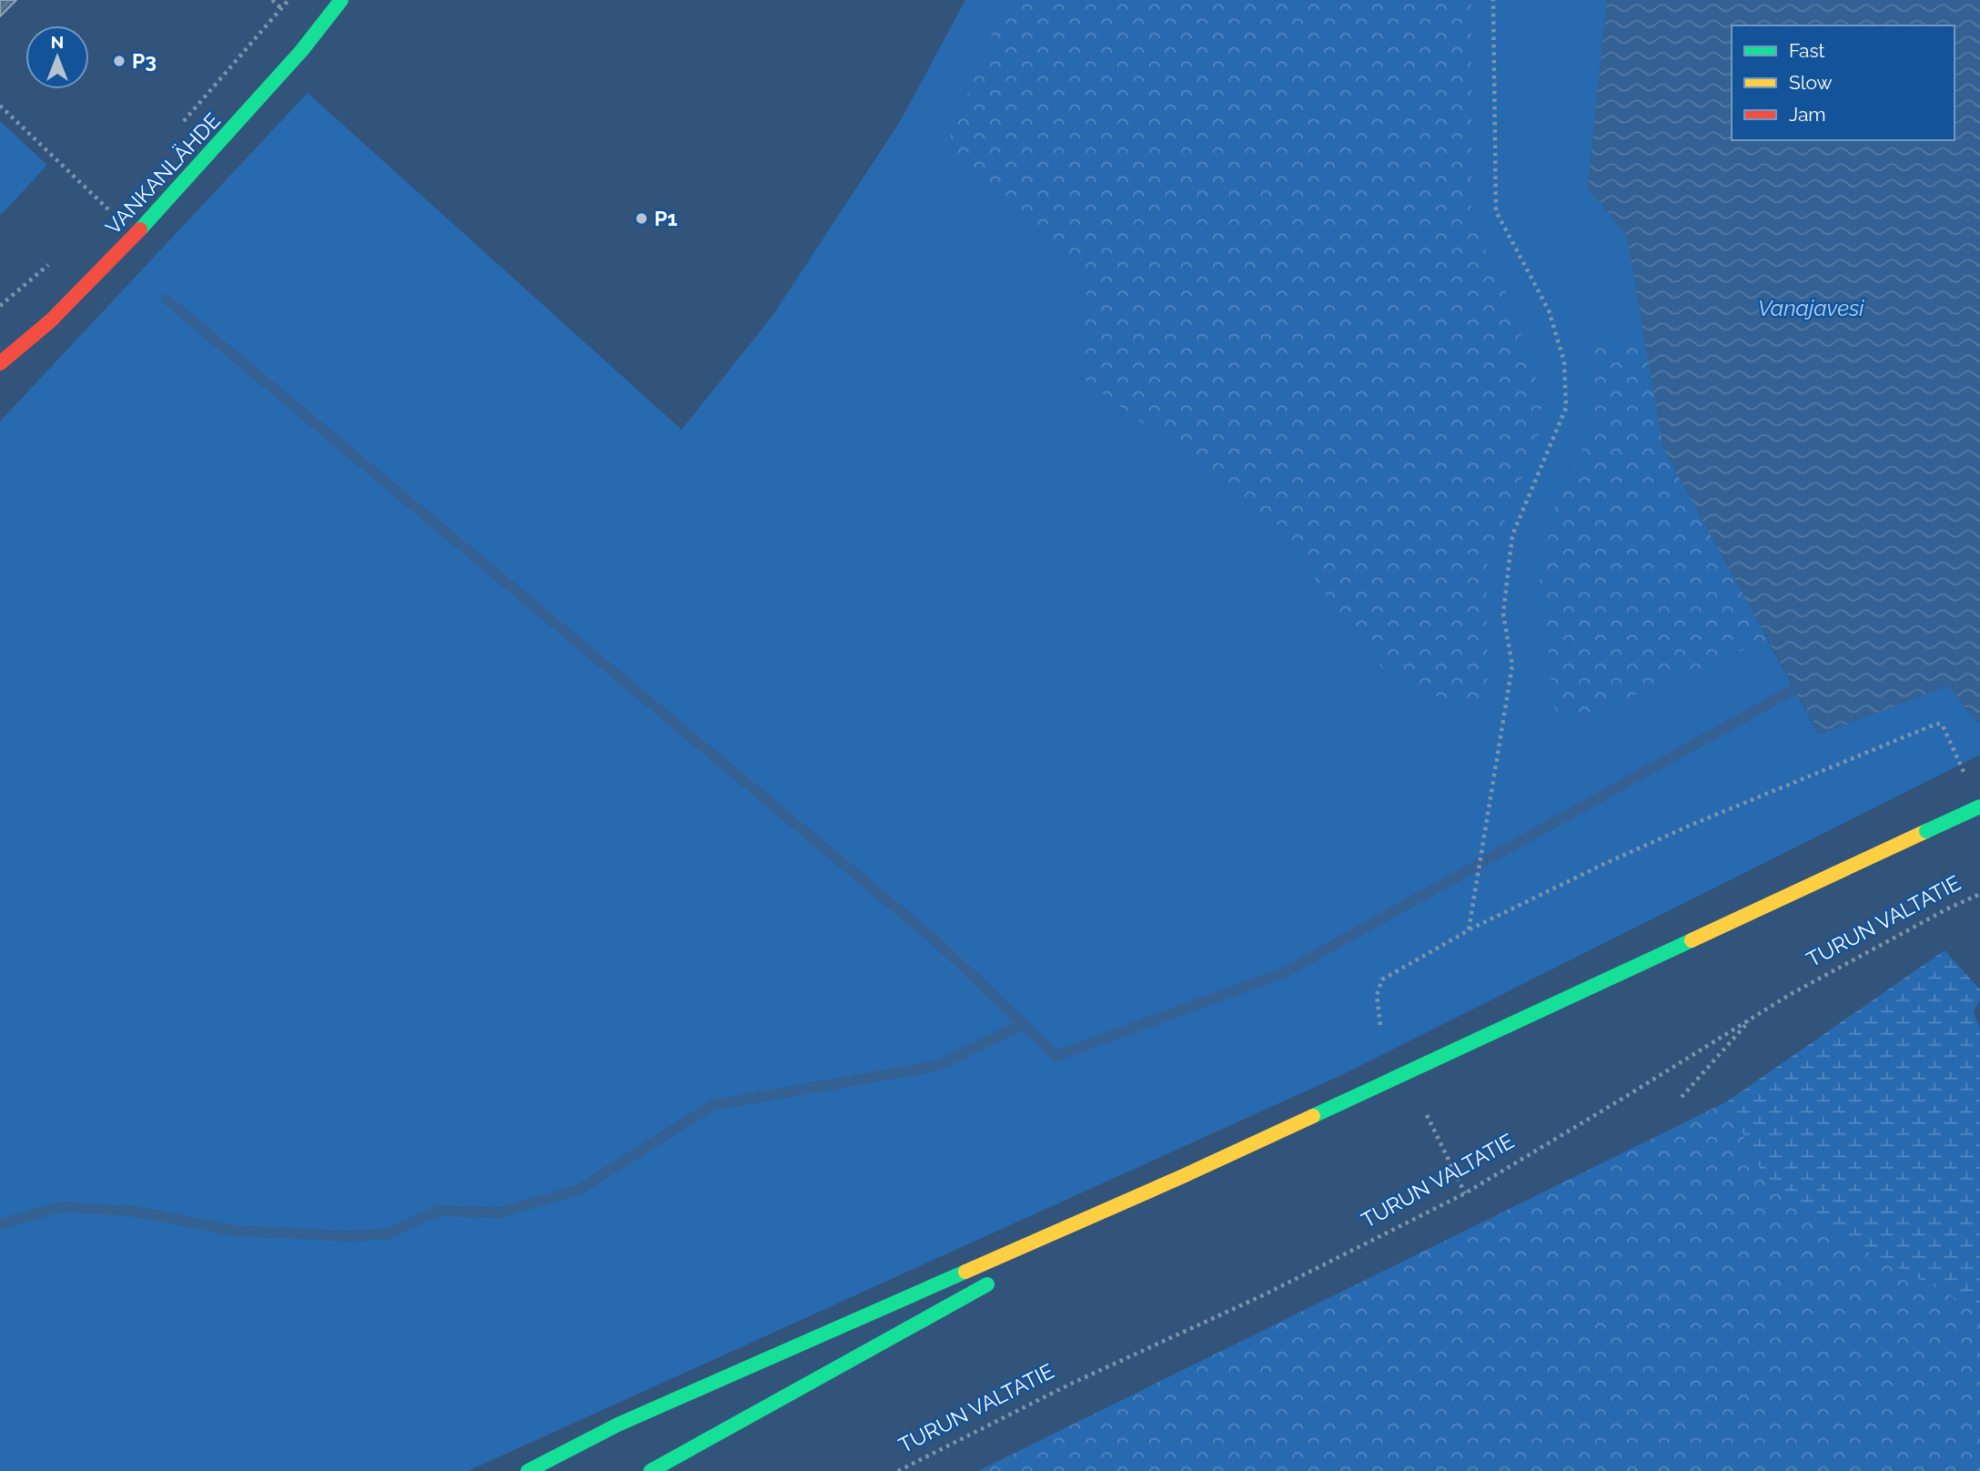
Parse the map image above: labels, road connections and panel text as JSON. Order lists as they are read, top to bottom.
{
  "streets": {
    "main road": ["VANKANLÄHDE"],
    "path": ["TURUN VALTATIE"]
  },
  "water": ["Vanajavesi"],
  "places": ["P3", "P1"],
  "legend": ["Fast", "Slow", "Jam"],
  "north": "top"
}
